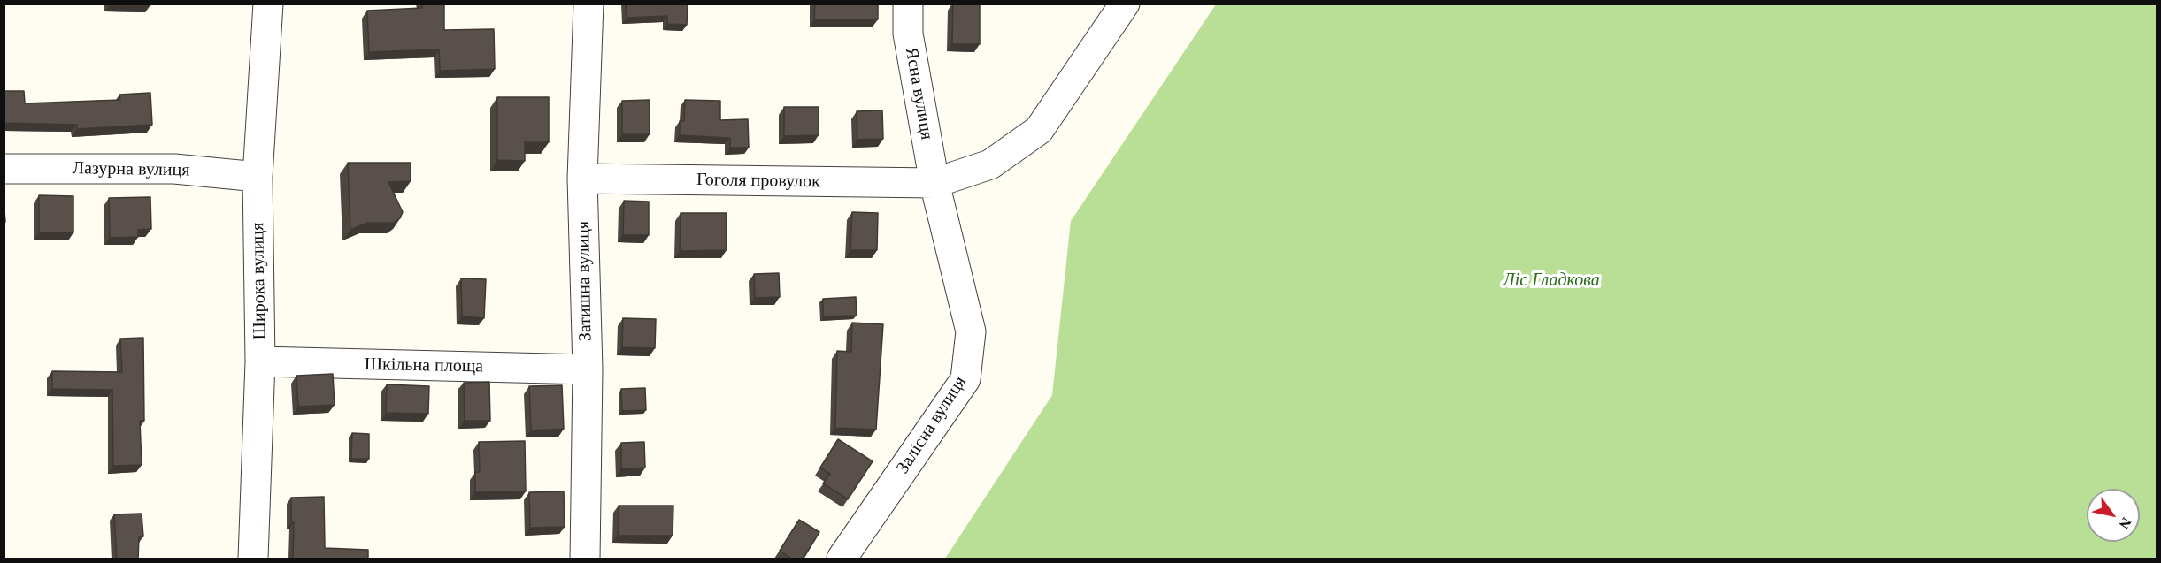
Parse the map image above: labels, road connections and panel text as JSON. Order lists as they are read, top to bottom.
{
  "streets": {
    "street": [
      "Ясна вулиця",
      "Лазурна вулиця",
      "Гоголя провулок",
      "Широка вулиця",
      "Затишна вулиця",
      "Шкільна площа",
      "Залісна вулиця"
    ]
  },
  "crossings": [
    ["Ясна вулиця", "Гоголя провулок"],
    ["Ясна вулиця", "Залісна вулиця"],
    ["Лазурна вулиця", "Широка вулиця"],
    ["Гоголя провулок", "Затишна вулиця"],
    ["Гоголя провулок", "Залісна вулиця"],
    ["Широка вулиця", "Шкільна площа"],
    ["Затишна вулиця", "Шкільна площа"]
  ],
  "parks": ["Ліс Гладкова"],
  "north": "bottom right"
}
